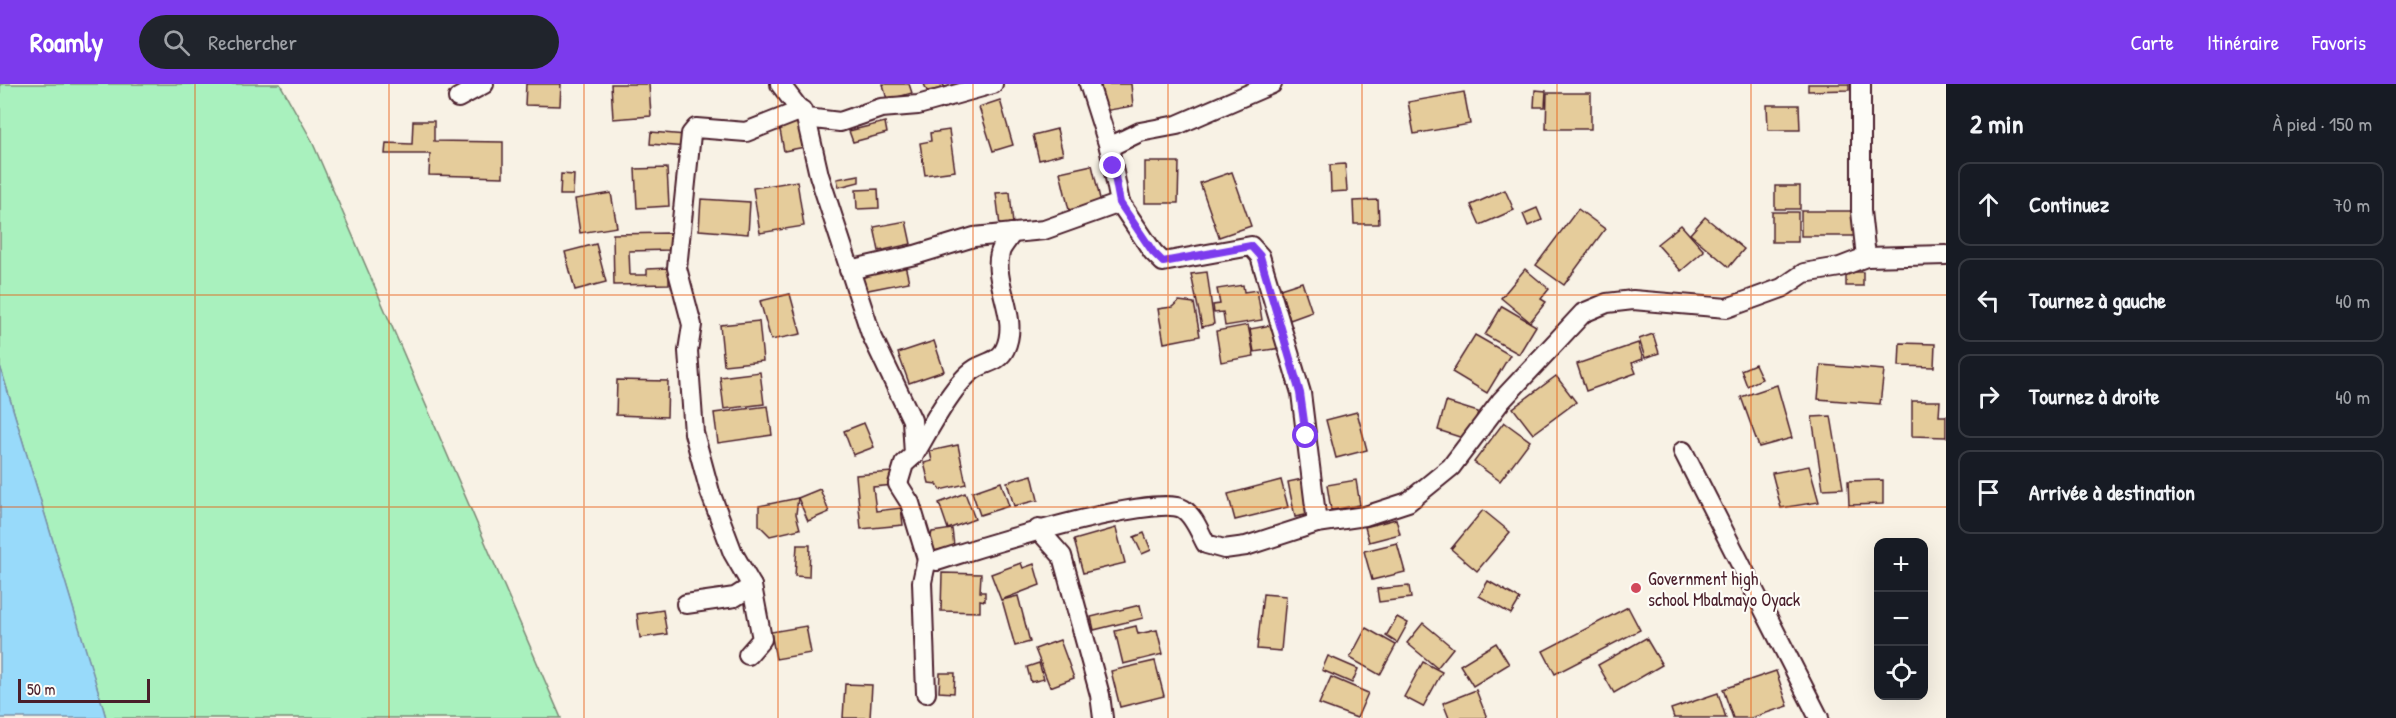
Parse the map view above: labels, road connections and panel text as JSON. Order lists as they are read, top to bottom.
{
  "places": ["Government high school Mbalmayo Oyack"],
  "scale_bar": "50 m",
  "page": {
    "header": "Roamly",
    "search": "Rechercher",
    "nav": ["Carte", "Itinéraire", "Favoris"],
    "heading": ["2 min", "À pied · 150 m"],
    "list": [
      ["Continuez", "70 m"],
      ["Tournez à gauche", "40 m"],
      ["Tournez à droite", "40 m"],
      "Arrivée à destination"
    ],
    "map_buttons": ["+", "−"],
    "scale": "50 m"
  }
}
